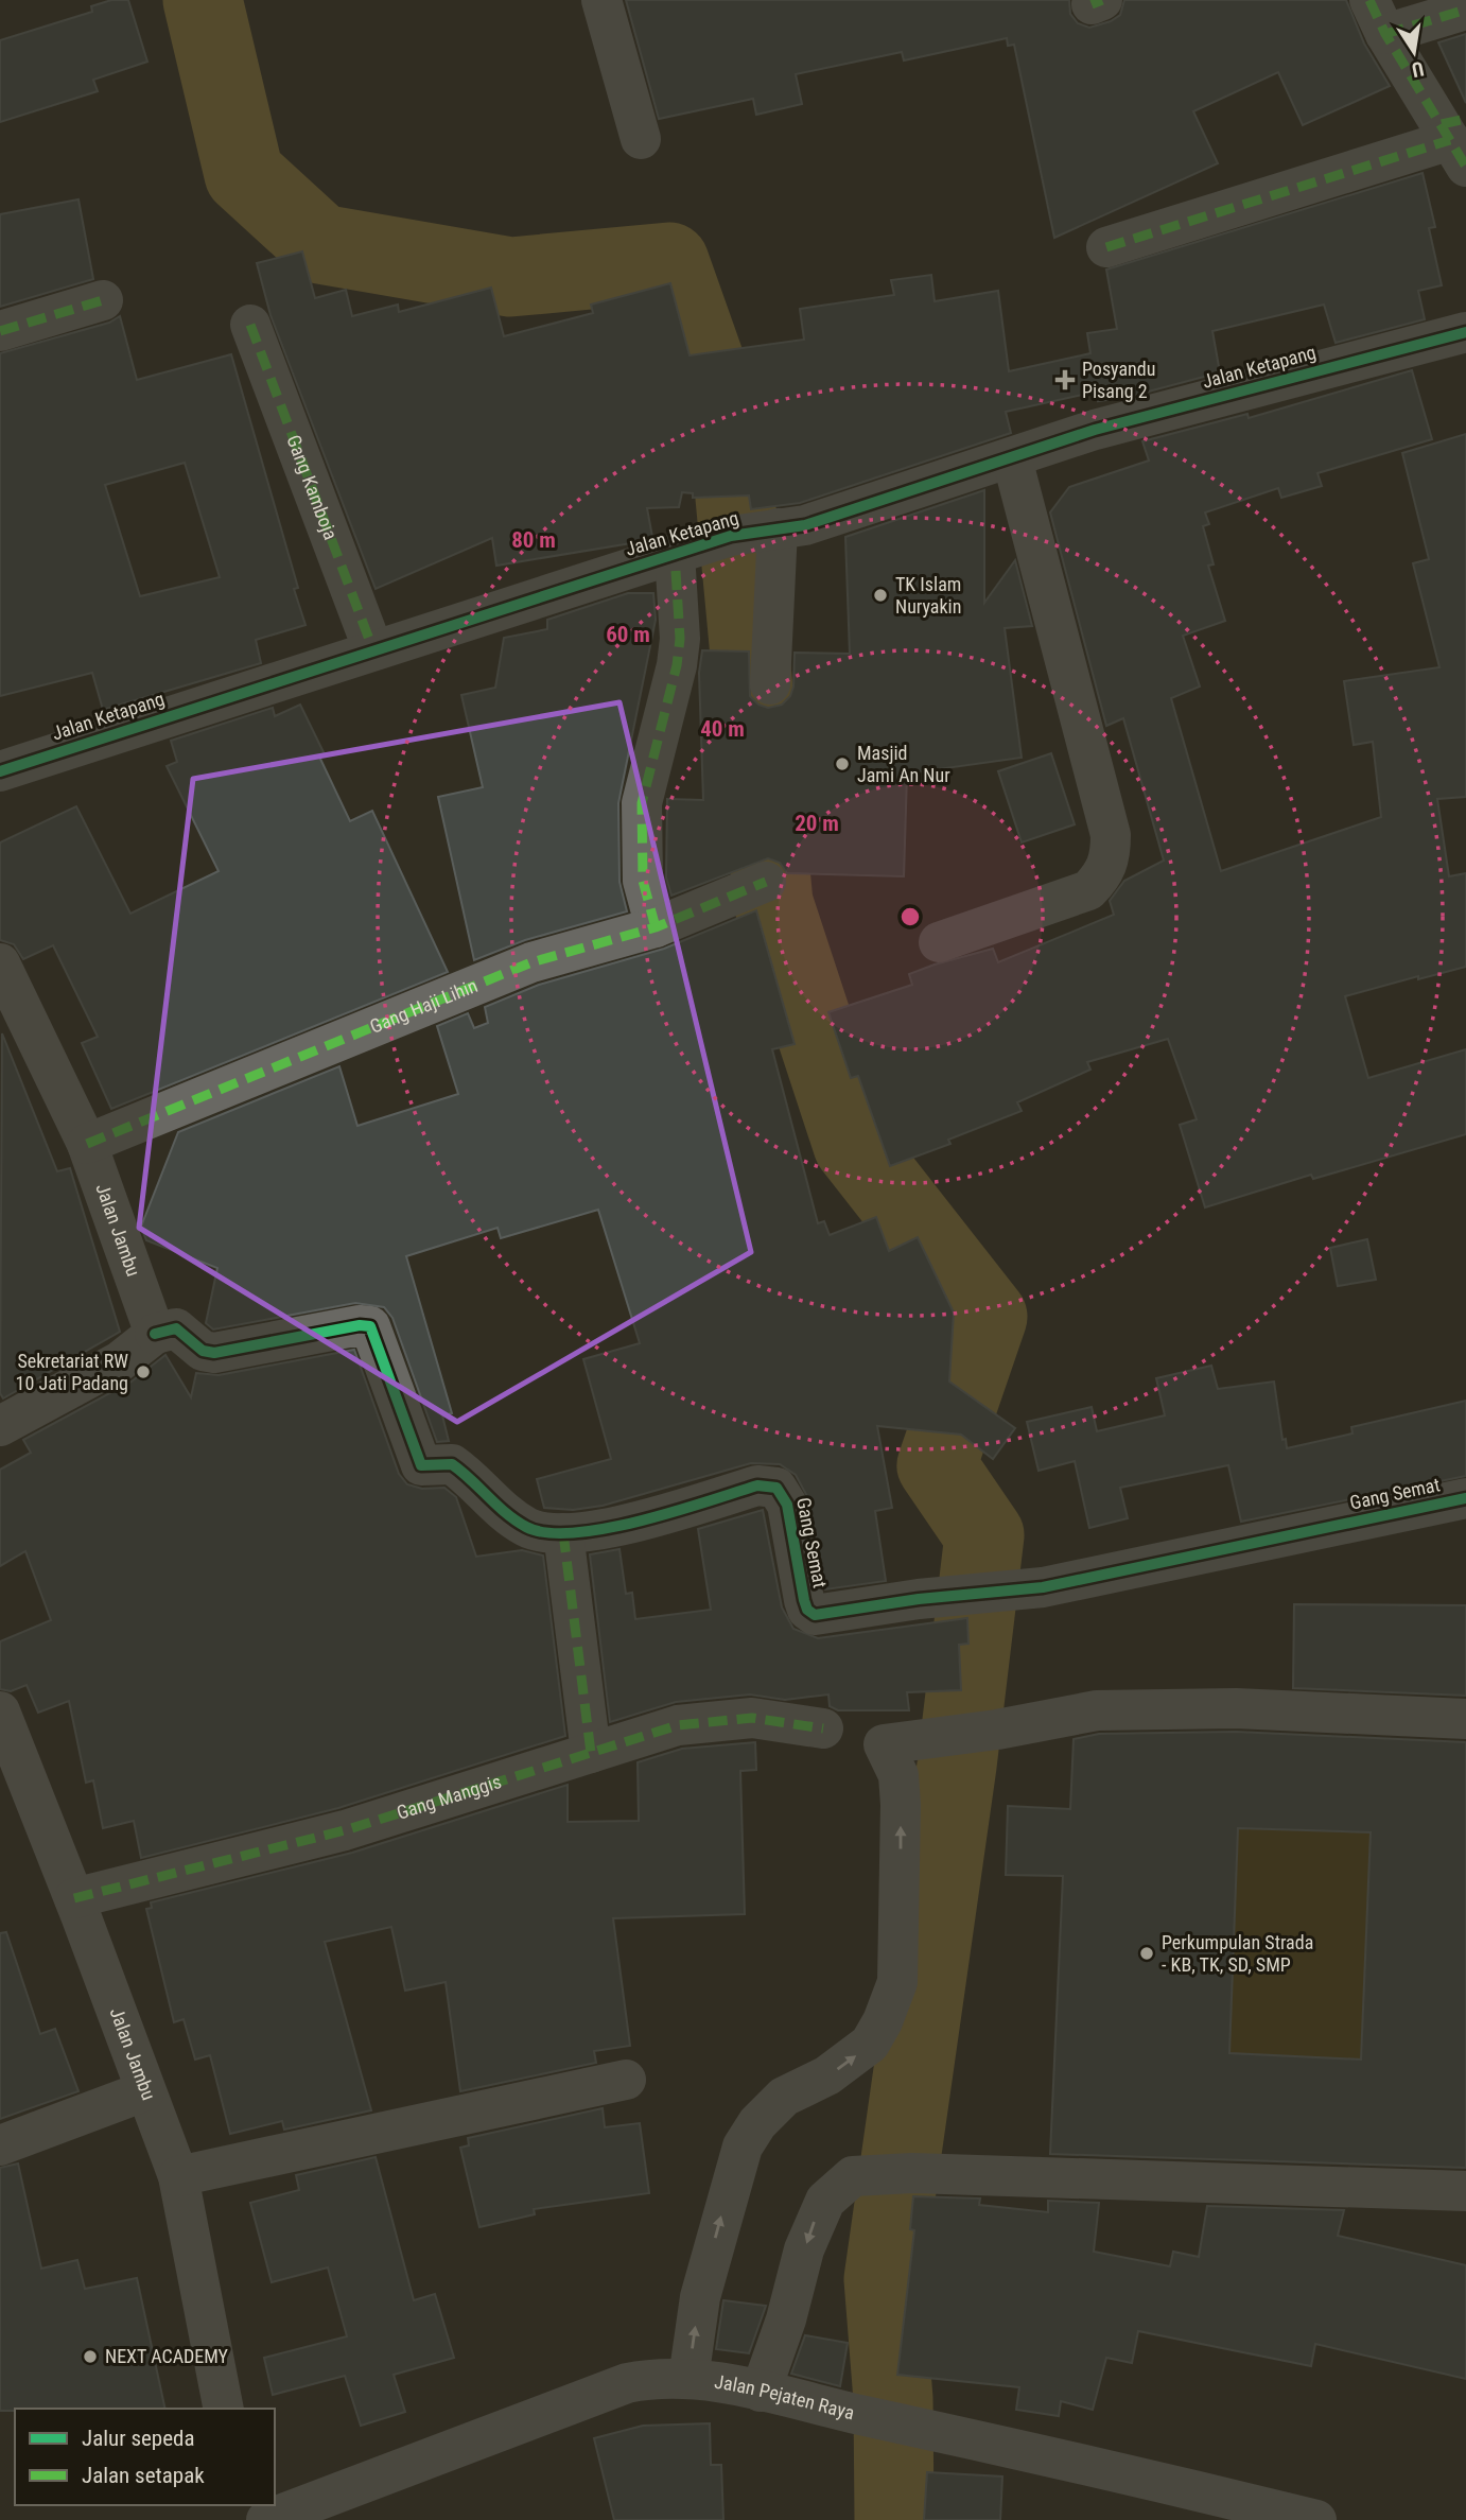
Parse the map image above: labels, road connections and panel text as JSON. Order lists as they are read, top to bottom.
{
  "streets": {
    "street": [
      "Jalan Ketapang",
      "Gang Kamboja",
      "Gang Haji Lihin",
      "Jalan Jambu",
      "Gang Semat",
      "Gang Manggis",
      "Jalan Pejaten Raya"
    ]
  },
  "crossings": [
    ["Jalan Ketapang", "Gang Kamboja"],
    ["Gang Haji Lihin", "Jalan Jambu"],
    ["Jalan Jambu", "Gang Semat"],
    ["Jalan Jambu", "Gang Manggis"]
  ],
  "places": {
    "health": ["Posyandu Pisang 2"],
    "other": [
      "TK Islam Nuryakin",
      "Masjid Jami An Nur",
      "Sekretariat RW 10 Jati Padang",
      "Perkumpulan Strada - KB, TK, SD, SMP",
      "NEXT ACADEMY"
    ]
  },
  "legend": ["Jalur sepeda", "Jalan setapak"],
  "north": "bottom",
  "rings": [
    "80 m",
    "60 m",
    "40 m",
    "20 m"
  ]
}
